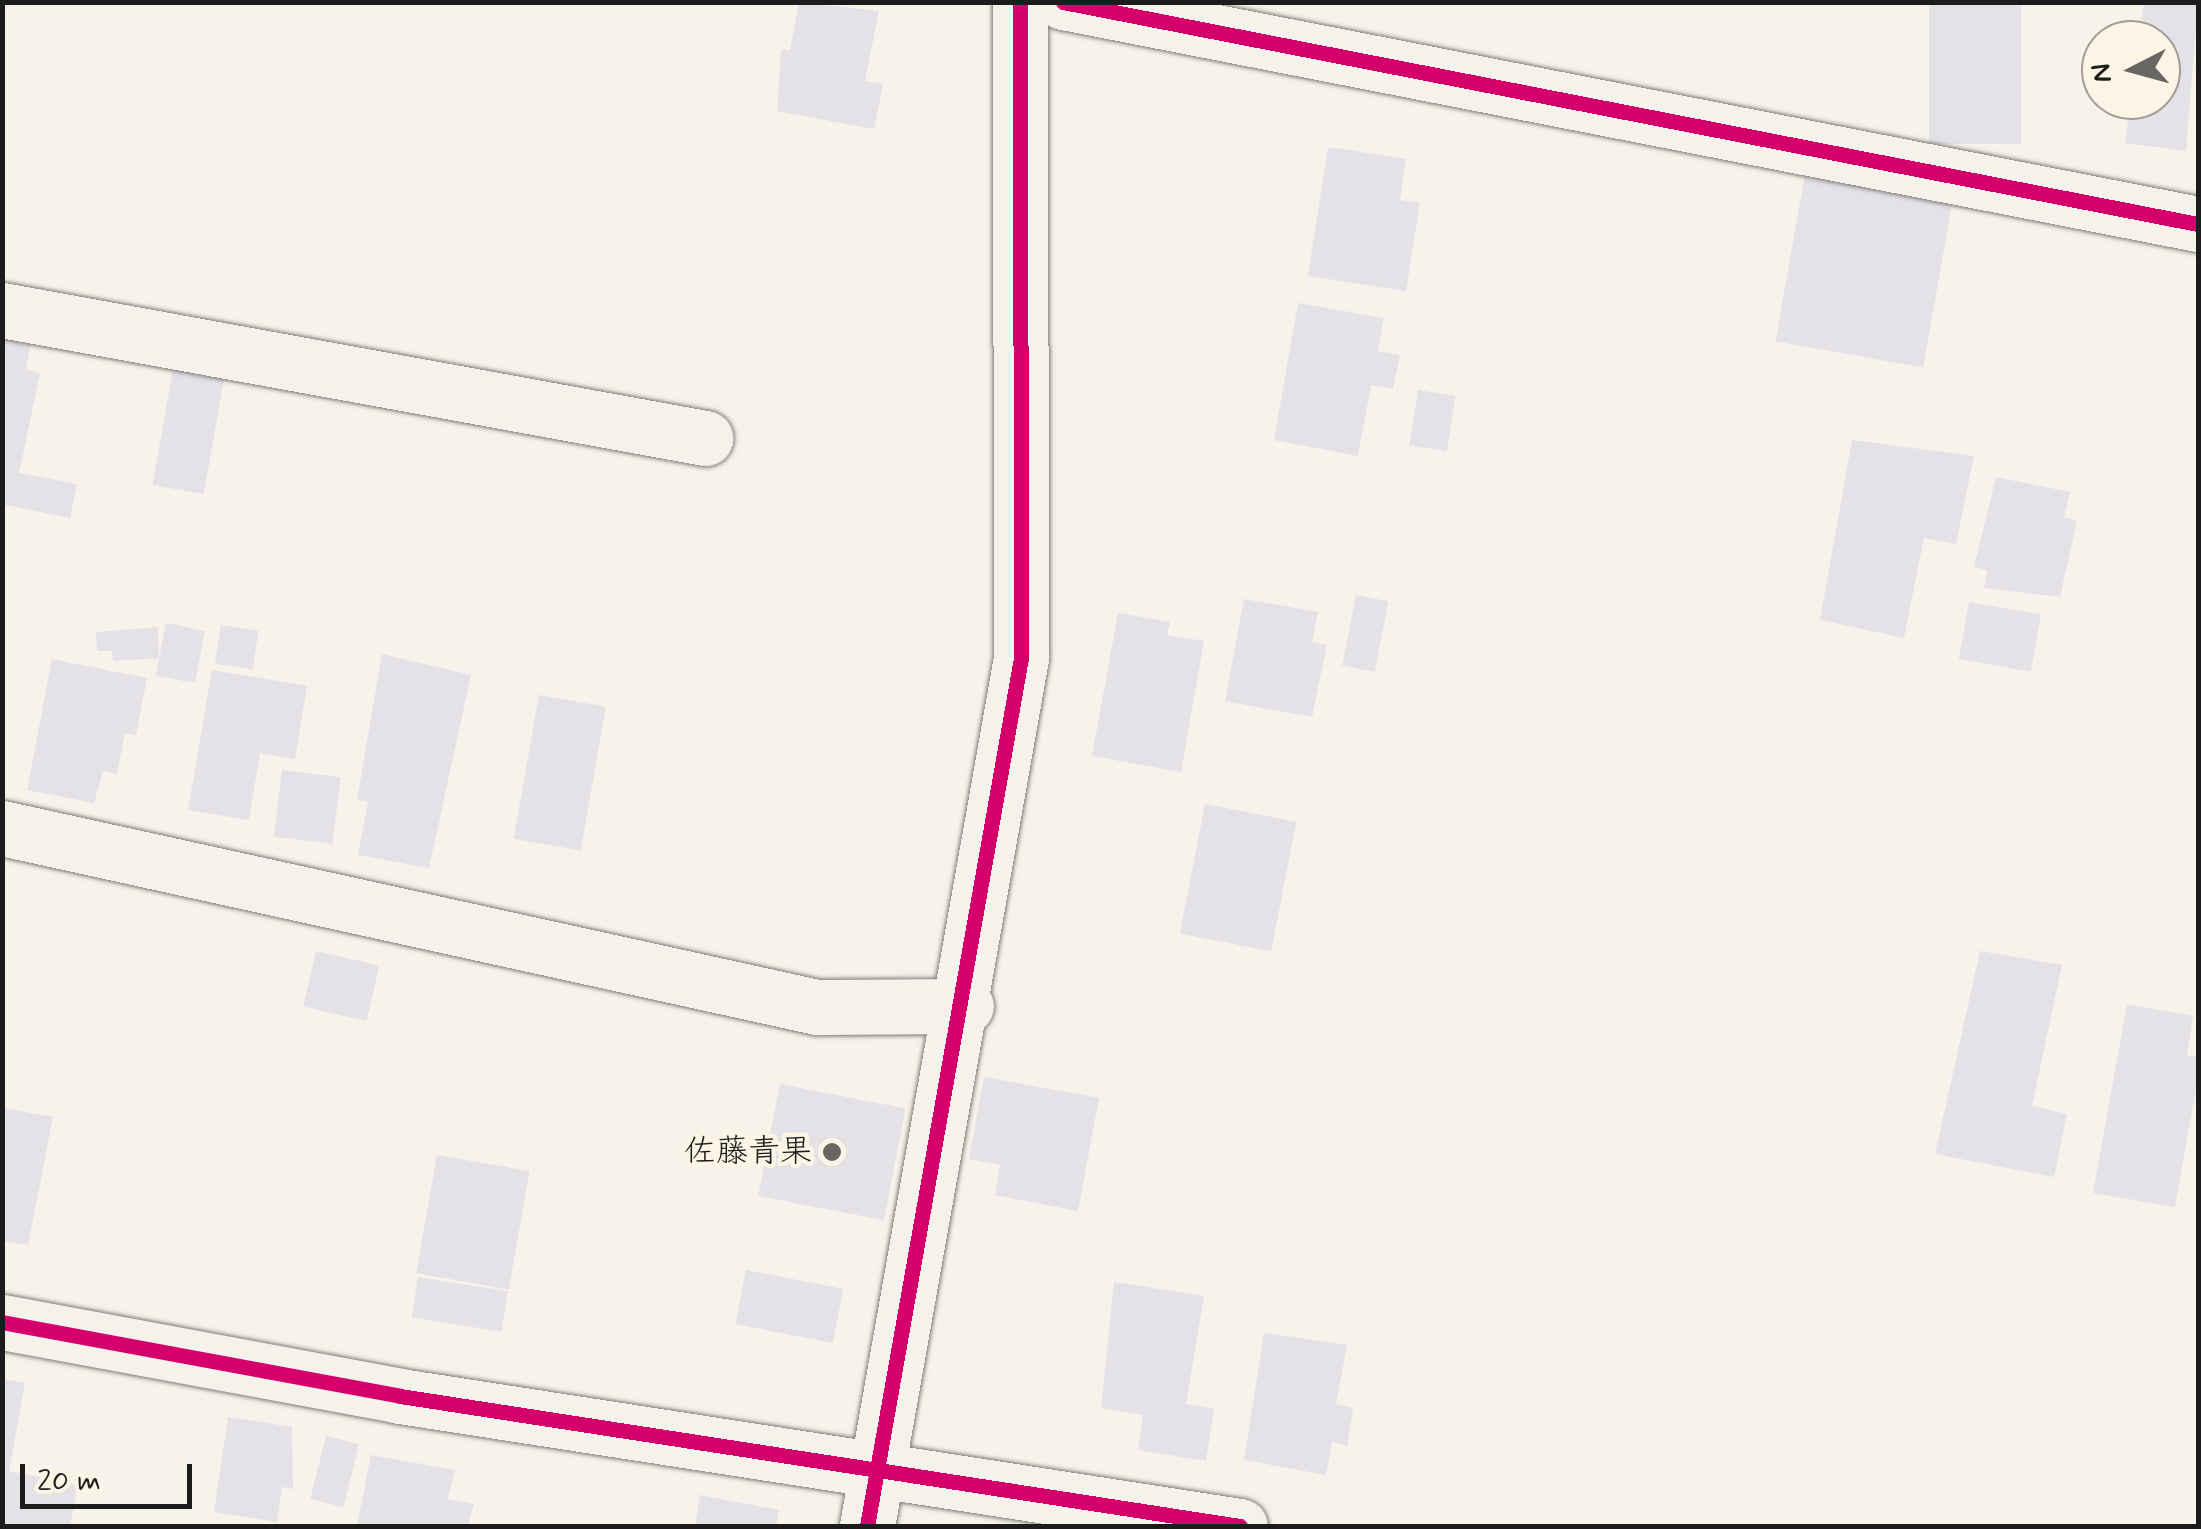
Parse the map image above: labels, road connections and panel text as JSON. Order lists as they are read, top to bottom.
{
  "places": ["佐藤青果"],
  "scale_bar": "20 m",
  "north": "left"
}
